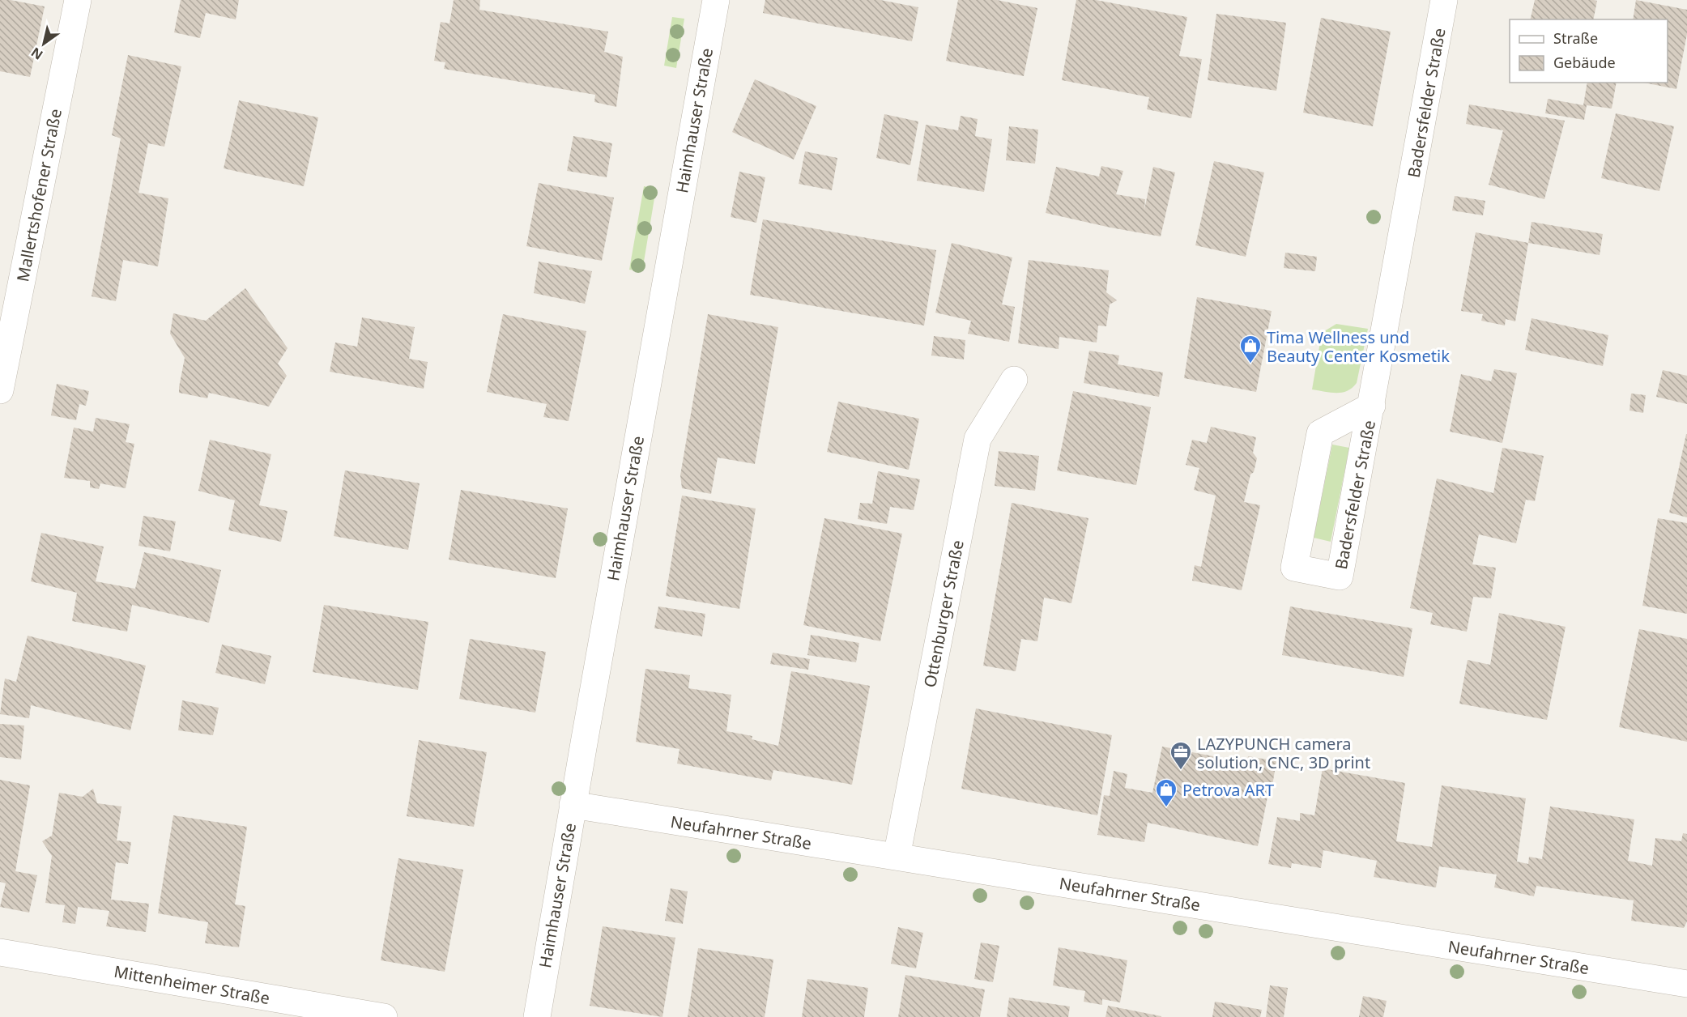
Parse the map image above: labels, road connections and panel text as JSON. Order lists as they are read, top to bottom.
{
  "streets": {
    "street": [
      "Badersfelder Straße",
      "Haimhauser Straße",
      "Mallertshofener Straße",
      "Ottenburger Straße",
      "Neufahrner Straße",
      "Mittenheimer Straße"
    ]
  },
  "crossings": [
    ["Haimhauser Straße", "Neufahrner Straße"],
    ["Ottenburger Straße", "Neufahrner Straße"]
  ],
  "places": {
    "shop": ["Tima Wellness und Beauty Center Kosmetik", "Petrova ART"],
    "office": ["LAZYPUNCH camera solution, CNC, 3D print"]
  },
  "legend": ["Straße", "Gebäude"],
  "north": "bottom left"
}
